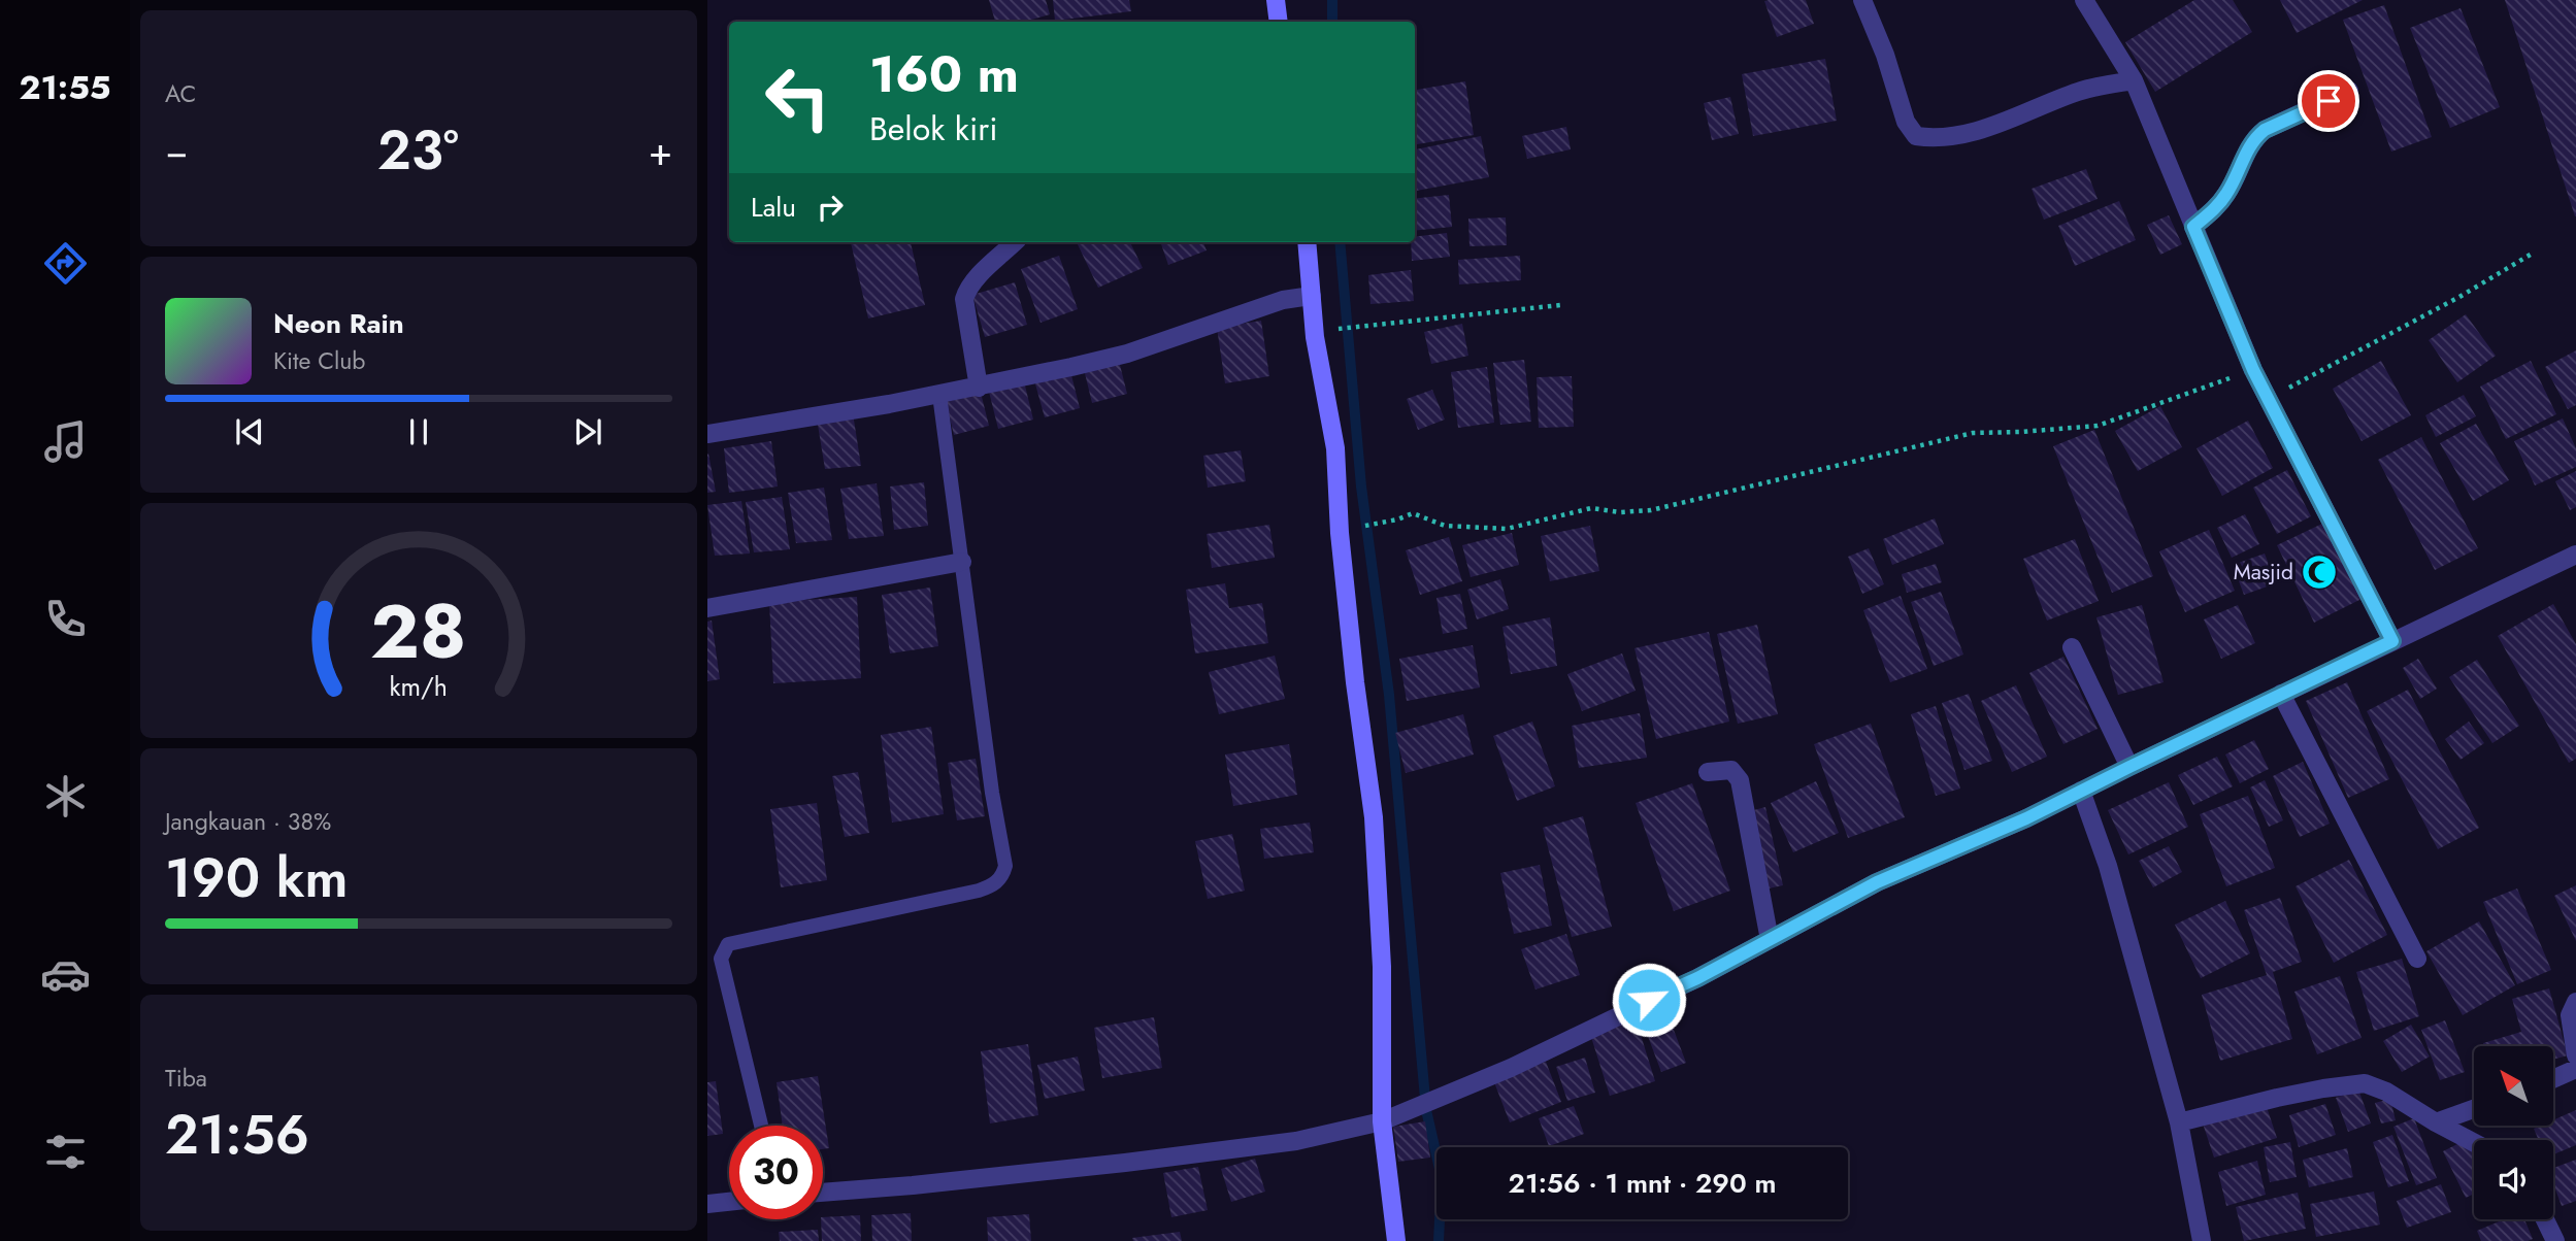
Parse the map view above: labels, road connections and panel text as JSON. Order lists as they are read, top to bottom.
{
  "places": {
    "mosque": ["Masjid"]
  },
  "north": "top left",
  "page": {
    "tabs": "21:55",
    "tile": [
      "AC",
      ["Jangkauan · 38%", "190 km"],
      ["Tiba", "21:56"]
    ],
    "turn": ["160 m", "Belok kiri"],
    "heat": ["−", "23°", "+"],
    "then": "Lalu",
    "song": ["Neon Rain", "Kite Club"],
    "limit": "30",
    "trip": "21:56 · 1 mnt · 290 m",
    "gauge": ["28", "km/h"]
  }
}
